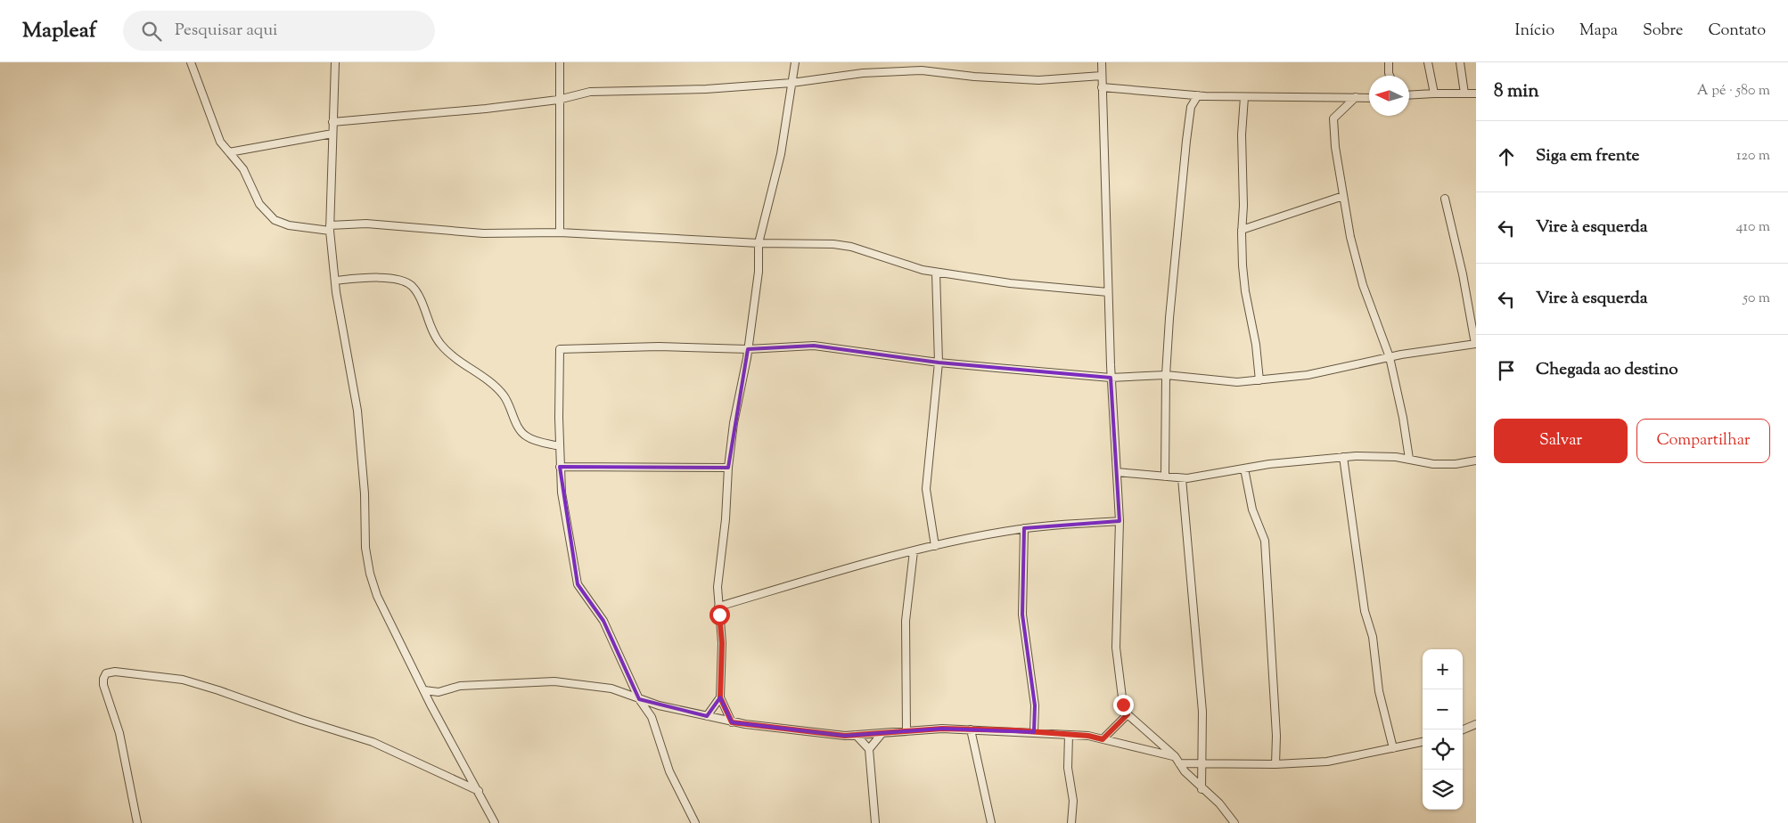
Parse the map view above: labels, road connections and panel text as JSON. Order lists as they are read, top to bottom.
{
  "north": "left",
  "page": {
    "header": "Mapleaf",
    "search": "Pesquisar aqui",
    "nav": [
      "Início",
      "Mapa",
      "Sobre",
      "Contato"
    ],
    "heading": ["8 min", "A pé · 580 m"],
    "list": [
      ["Siga em frente", "120 m"],
      ["Vire à esquerda", "410 m"],
      ["Vire à esquerda", "50 m"],
      "Chegada ao destino"
    ],
    "buttons": ["Salvar", "Compartilhar"],
    "map_buttons": ["+", "−"]
  }
}
